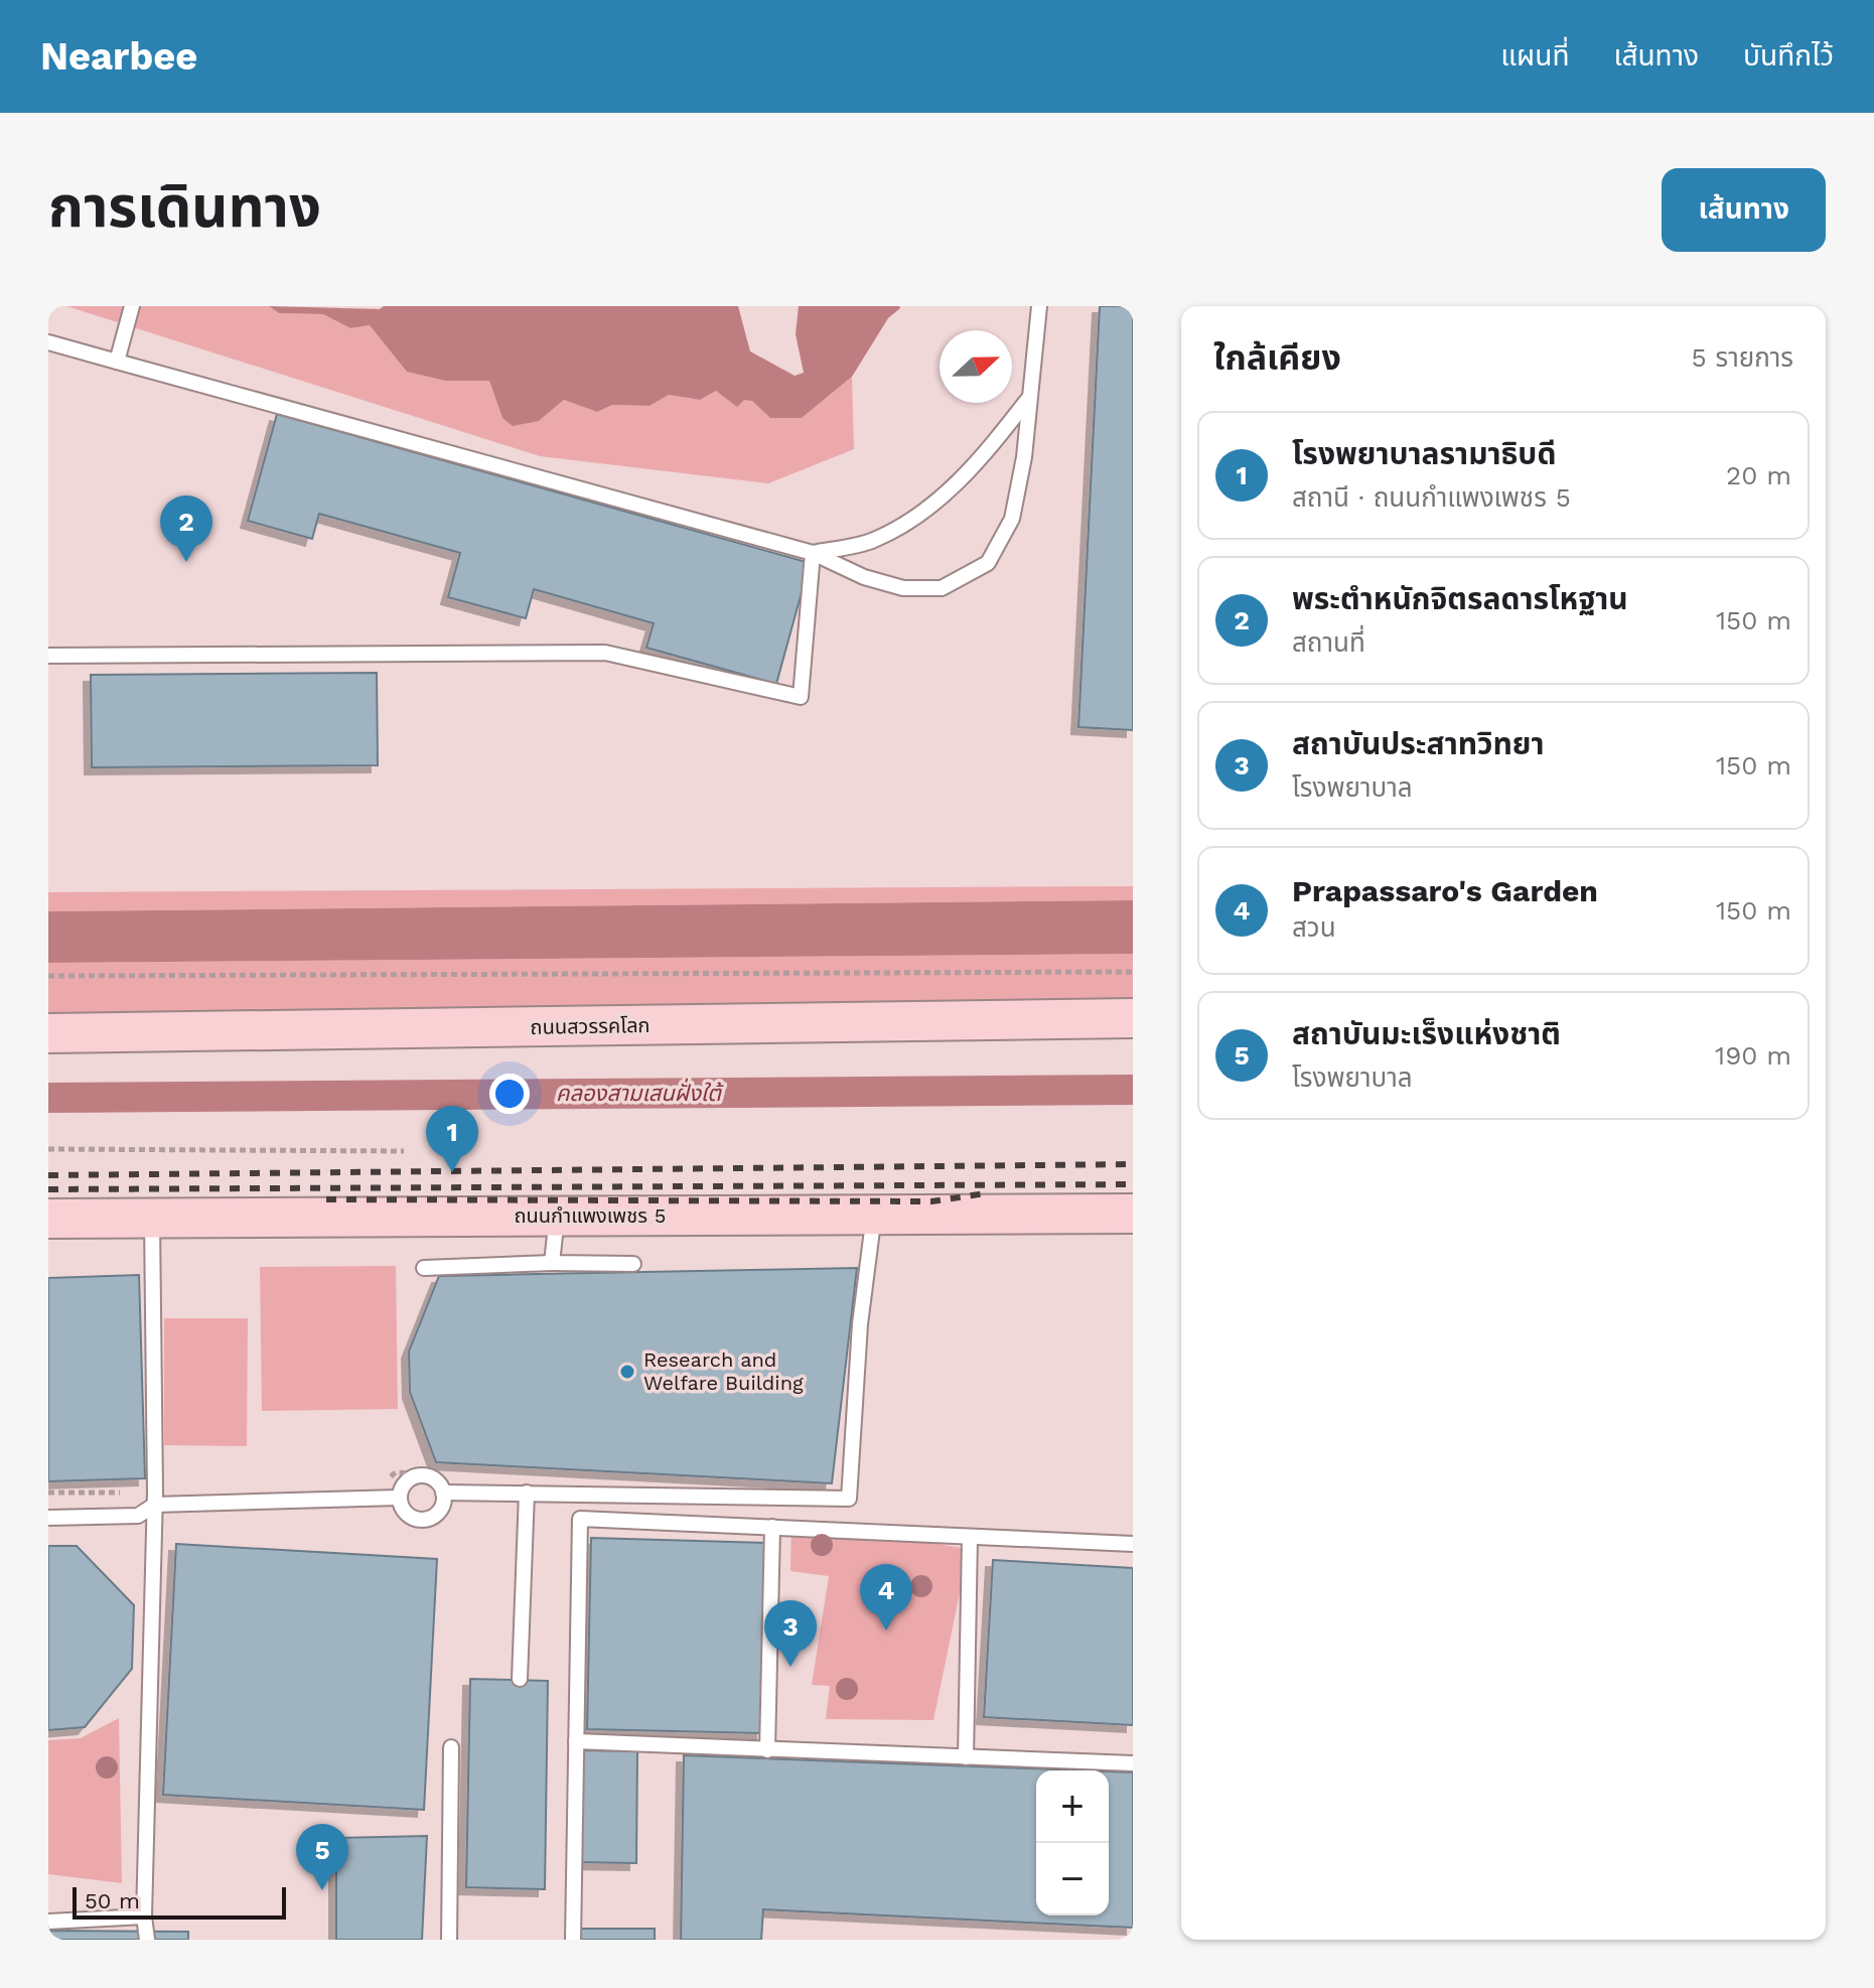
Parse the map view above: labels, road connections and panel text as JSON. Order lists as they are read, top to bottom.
{
  "streets": {
    "street": ["ถนนสวรรคโลก", "ถนนกำแพงเพชร 5"]
  },
  "water": ["คลองสามเสนฝั่งใต้"],
  "places": ["Research and Welfare Building"],
  "scale_bar": "50 m",
  "north": "right",
  "page": {
    "header": "Nearbee",
    "nav": ["แผนที่", "เส้นทาง", "บันทึกไว้"],
    "title": "การเดินทาง",
    "buttons": "เส้นทาง",
    "heading": ["ใกล้เคียง", "5 รายการ"],
    "list": [
      {
        "mark": "1",
        "name": "โรงพยาบาลรามาธิบดี",
        "note": "สถานี · ถนนกำแพงเพชร 5",
        "value": "20 m"
      },
      {
        "mark": "2",
        "name": "พระตำหนักจิตรลดารโหฐาน",
        "note": "สถานที่",
        "value": "150 m"
      },
      {
        "mark": "3",
        "name": "สถาบันประสาทวิทยา",
        "note": "โรงพยาบาล",
        "value": "150 m"
      },
      {
        "mark": "4",
        "name": "Prapassaro's Garden",
        "note": "สวน",
        "value": "150 m"
      },
      {
        "mark": "5",
        "name": "สถาบันมะเร็งแห่งชาติ",
        "note": "โรงพยาบาล",
        "value": "190 m"
      }
    ],
    "pins": [
      "2",
      "1",
      "4",
      "3",
      "5"
    ],
    "map_buttons": ["+", "−"],
    "scale": "50 m"
  }
}
